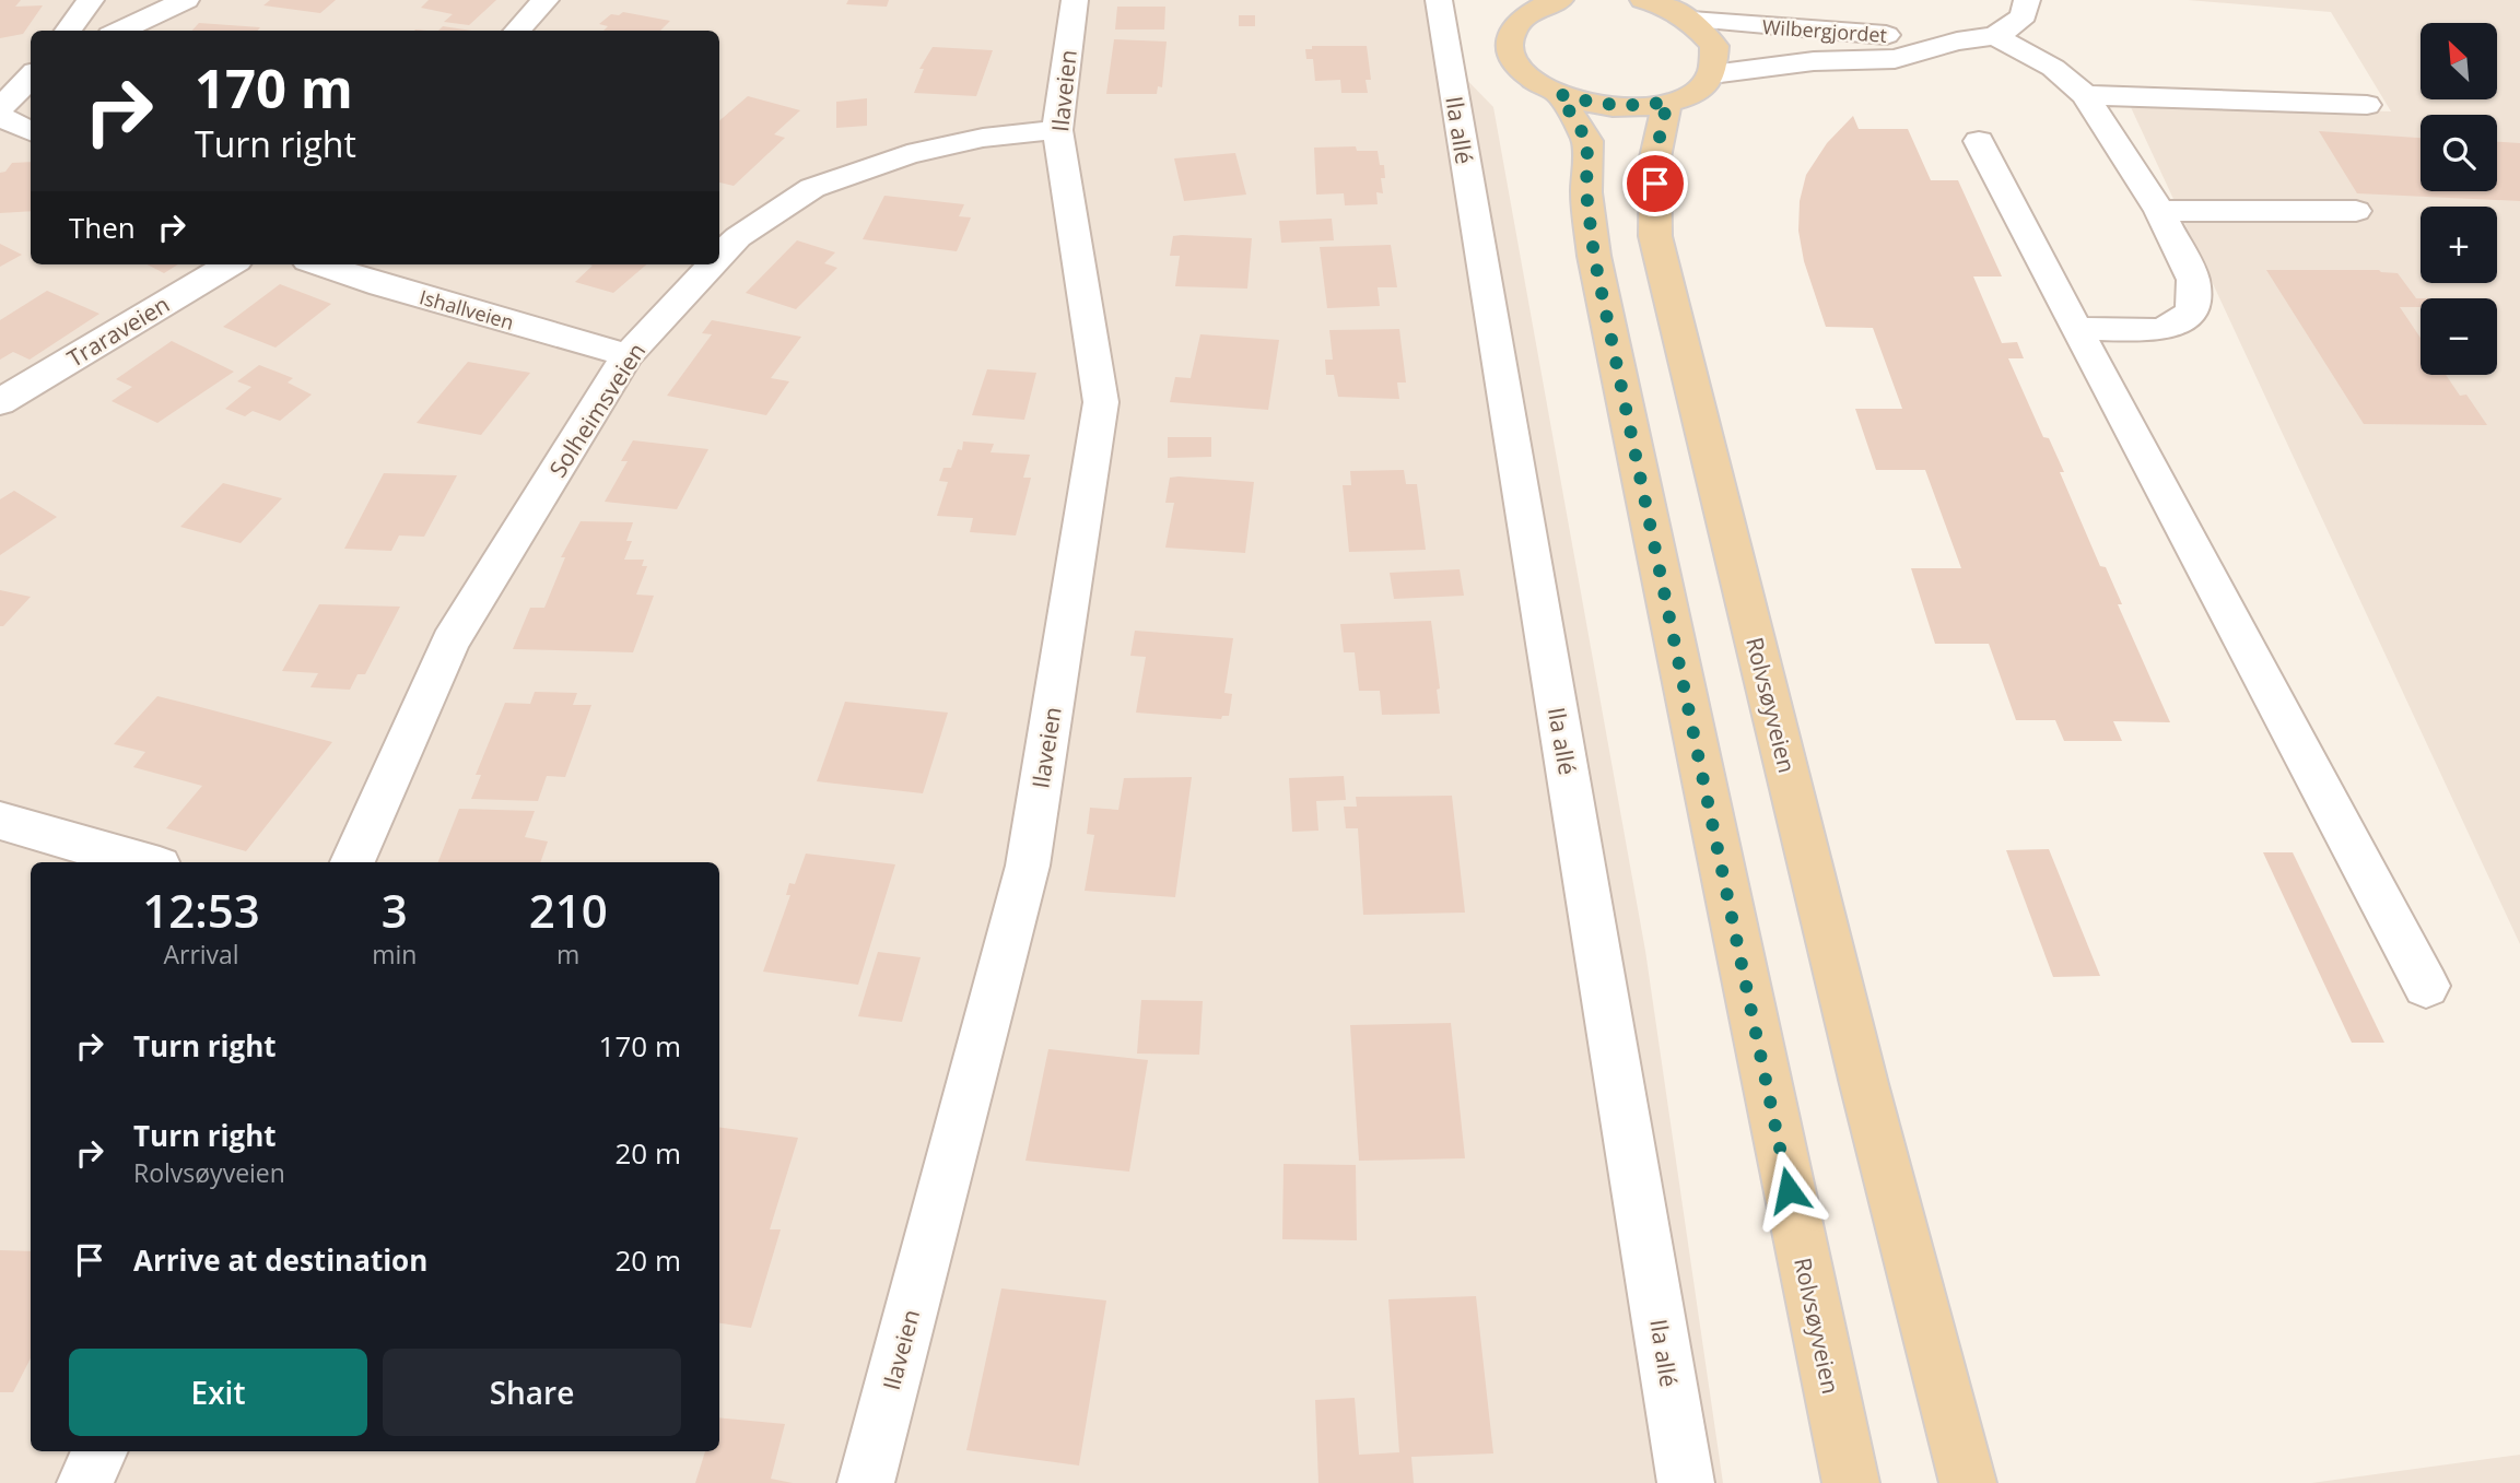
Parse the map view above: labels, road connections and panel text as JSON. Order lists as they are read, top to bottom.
{
  "streets": {
    "main road": ["Rolvsøyveien"],
    "street": [
      "Wilbergjordet",
      "Ilaveien",
      "Ila allé",
      "Ishallveien",
      "Traraveien",
      "Solheimsveien"
    ]
  },
  "crossings": [
    ["Ilaveien", "Solheimsveien"],
    ["Ishallveien", "Solheimsveien"]
  ],
  "north": "top left",
  "page": {
    "map_buttons": ["+", "−"],
    "turn": ["170 m", "Turn right"],
    "then": "Then",
    "eta": [
      "12:53",
      "Arrival",
      "3",
      "min",
      "210",
      "m"
    ],
    "list": [
      {
        "name": "Turn right",
        "value": "170 m"
      },
      {
        "name": "Turn right",
        "note": "Rolvsøyveien",
        "value": "20 m"
      },
      {
        "name": "Arrive at destination",
        "value": "20 m"
      }
    ],
    "buttons": ["Exit", "Share"]
  }
}
